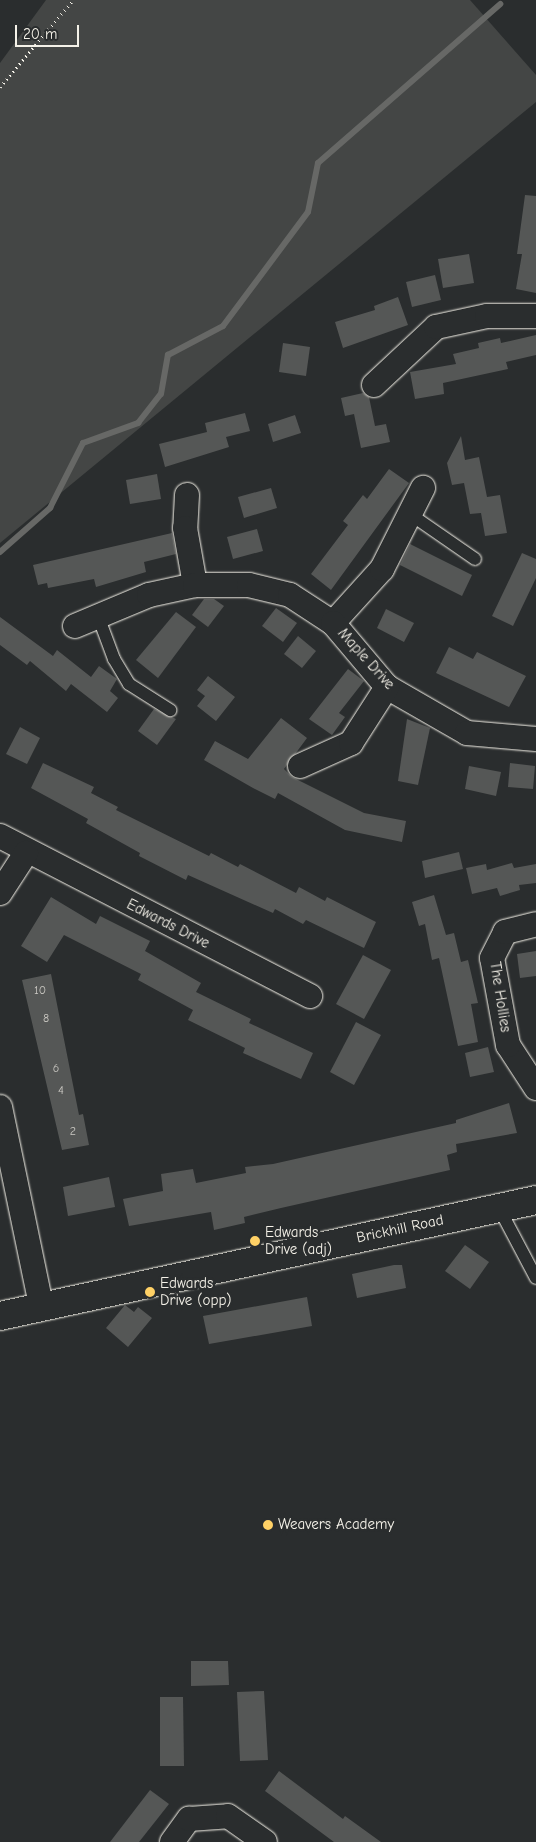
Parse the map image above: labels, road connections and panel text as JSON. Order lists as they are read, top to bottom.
{
  "streets": {
    "street": [
      "Maple Drive",
      "Edwards Drive",
      "The Hollies",
      "Brickhill Road"
    ]
  },
  "places": ["Edwards Drive (adj)", "Edwards Drive (opp)", "Weavers Academy"],
  "house_numbers": [
    "10",
    "8",
    "6",
    "4",
    "2"
  ],
  "scale_bar": "20 m"
}
